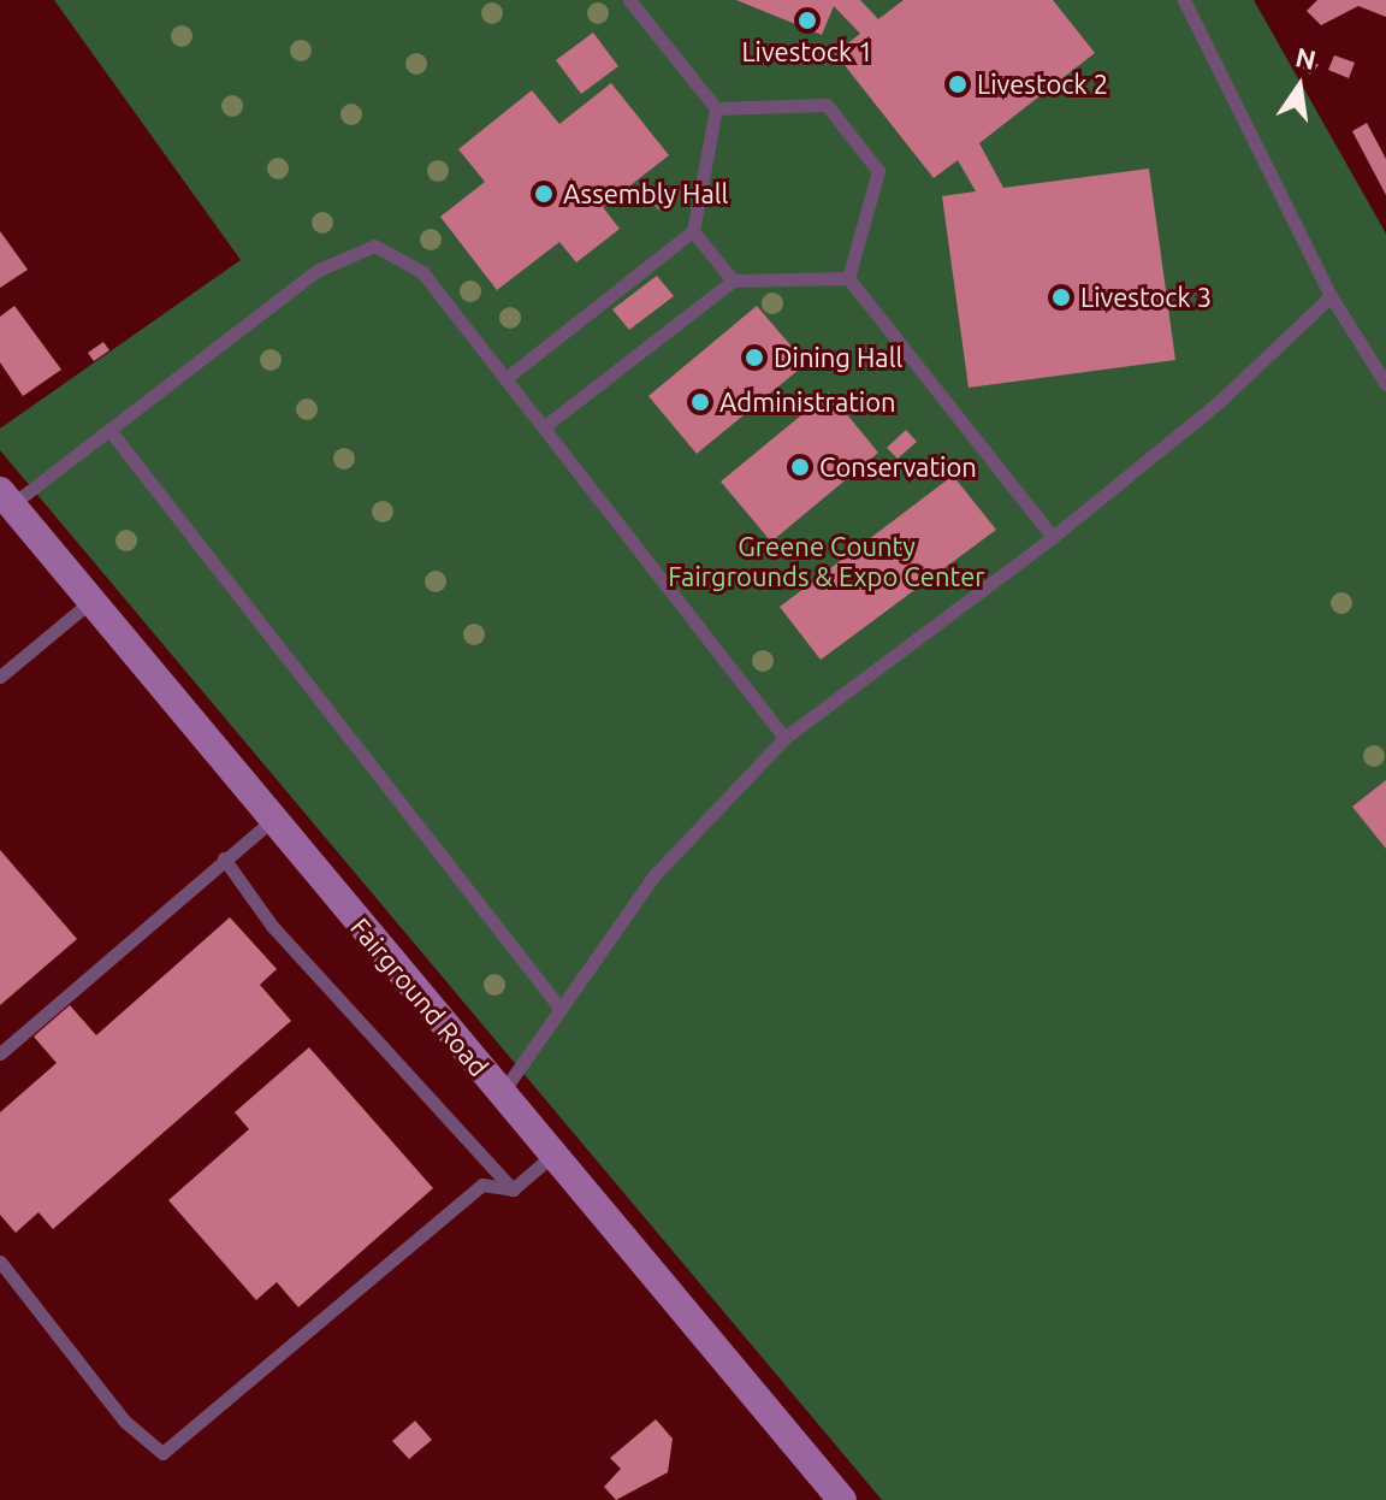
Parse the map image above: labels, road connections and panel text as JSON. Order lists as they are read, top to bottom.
{
  "streets": {
    "street": ["Fairground Road"]
  },
  "parks": ["Greene County Fairgrounds & Expo Center"],
  "places": [
    "Livestock 1",
    "Livestock 2",
    "Assembly Hall",
    "Livestock 3",
    "Dining Hall",
    "Administration",
    "Conservation"
  ],
  "north": "top"
}
